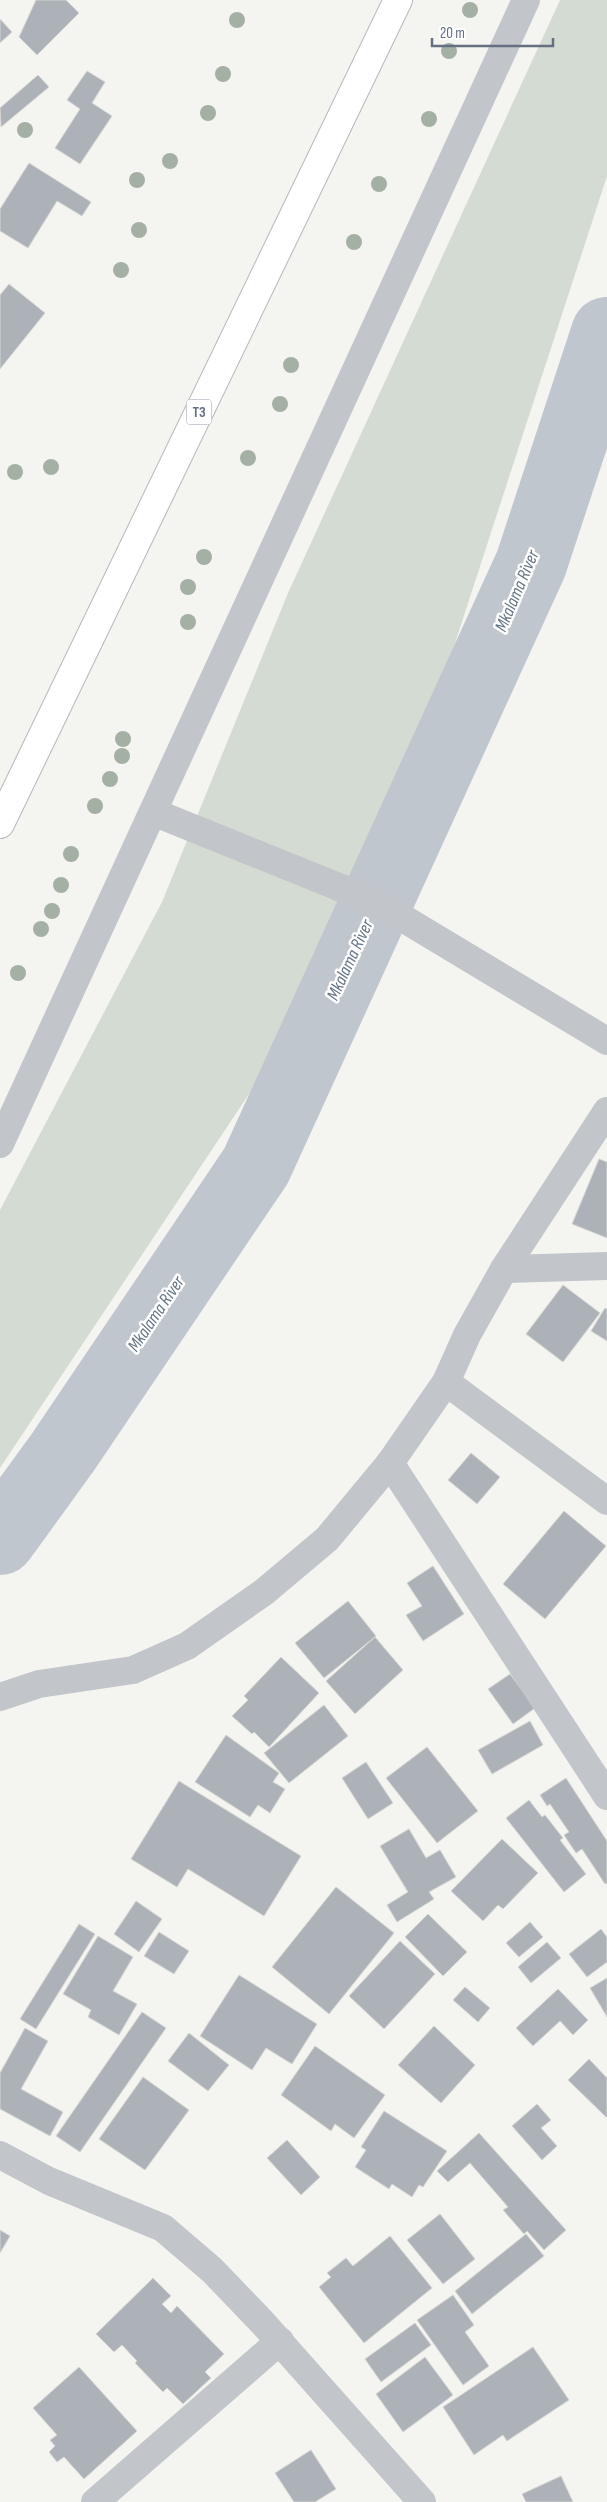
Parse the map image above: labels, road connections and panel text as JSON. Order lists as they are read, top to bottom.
{
  "streets": {
    "highway": ["T3"]
  },
  "water": ["Mkalama River"],
  "scale_bar": "20 m"
}
